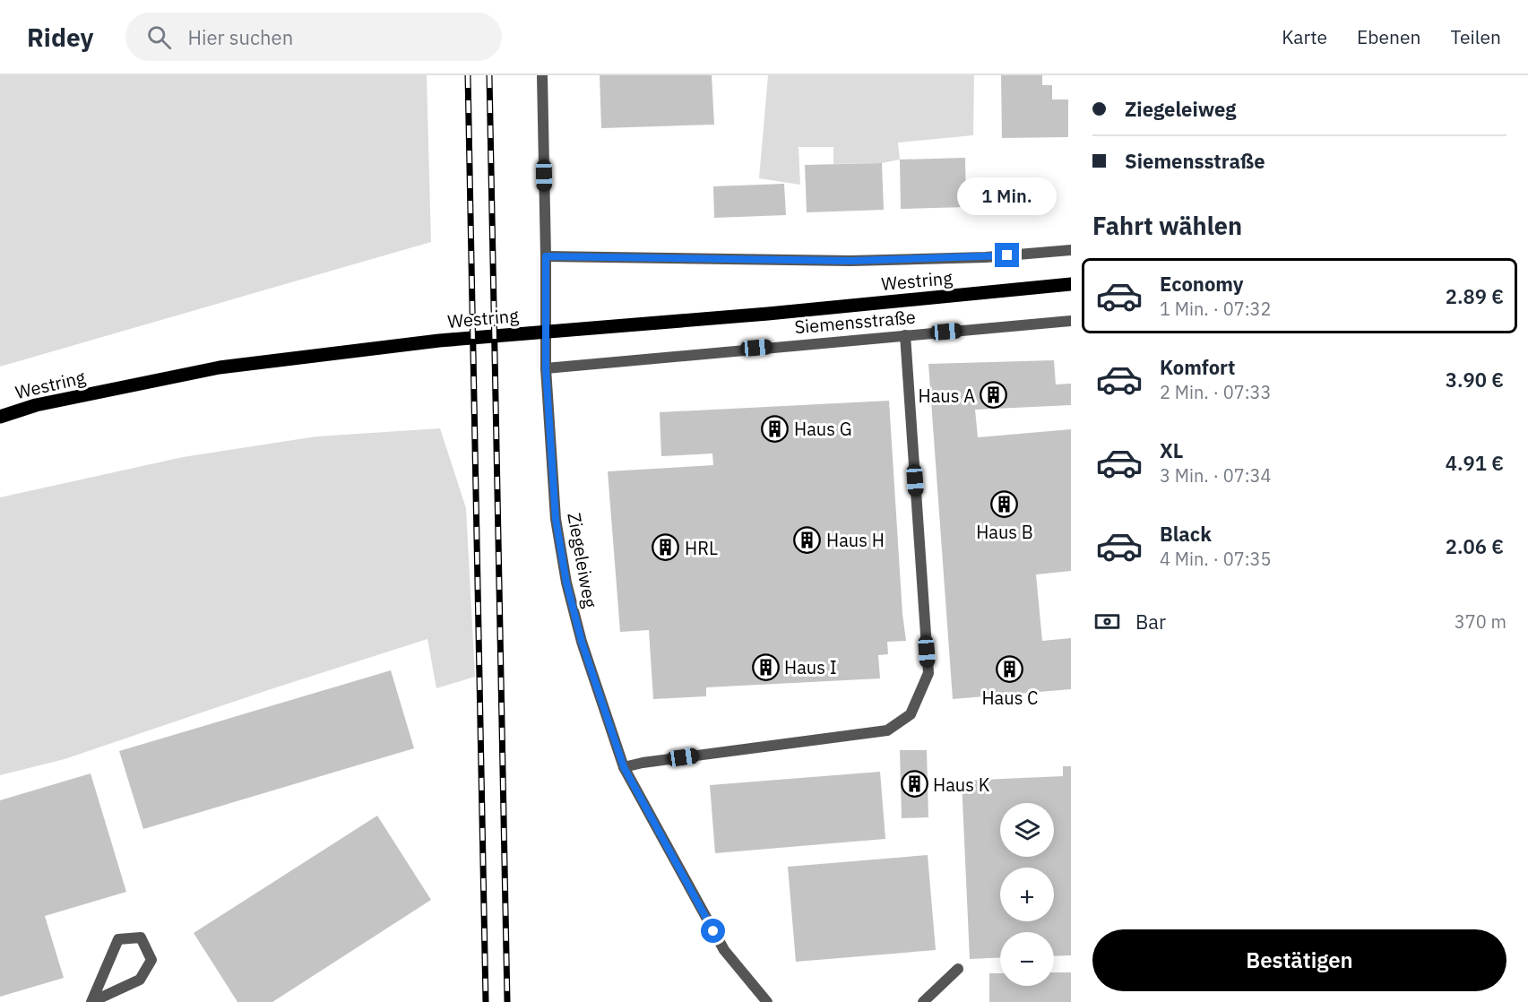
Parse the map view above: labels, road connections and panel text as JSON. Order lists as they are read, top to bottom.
{
  "streets": {
    "main road": ["Westring"],
    "street": ["Siemensstraße", "Ziegeleiweg"]
  },
  "crossings": [
    ["Siemensstraße", "Ziegeleiweg"]
  ],
  "places": {
    "building": [
      "Haus A",
      "Haus G",
      "Haus B",
      "Haus H",
      "HRL",
      "Haus I",
      "Haus C",
      "Haus K"
    ]
  },
  "page": {
    "header": "Ridey",
    "search": "Hier suchen",
    "nav": ["Karte", "Ebenen", "Teilen"],
    "banner": ["Ziegeleiweg", "Siemensstraße"],
    "bubble": "1 Min.",
    "heading": "Fahrt wählen",
    "list": [
      {
        "name": "Economy",
        "note": "1 Min. · 07:32",
        "value": "2.89 €"
      },
      {
        "name": "Komfort",
        "note": "2 Min. · 07:33",
        "value": "3.90 €"
      },
      {
        "name": "XL",
        "note": "3 Min. · 07:34",
        "value": "4.91 €"
      },
      {
        "name": "Black",
        "note": "4 Min. · 07:35",
        "value": "2.06 €"
      }
    ],
    "pay": ["Bar", "370 m"],
    "map_buttons": ["+", "−"],
    "buttons": "Bestätigen"
  }
}
